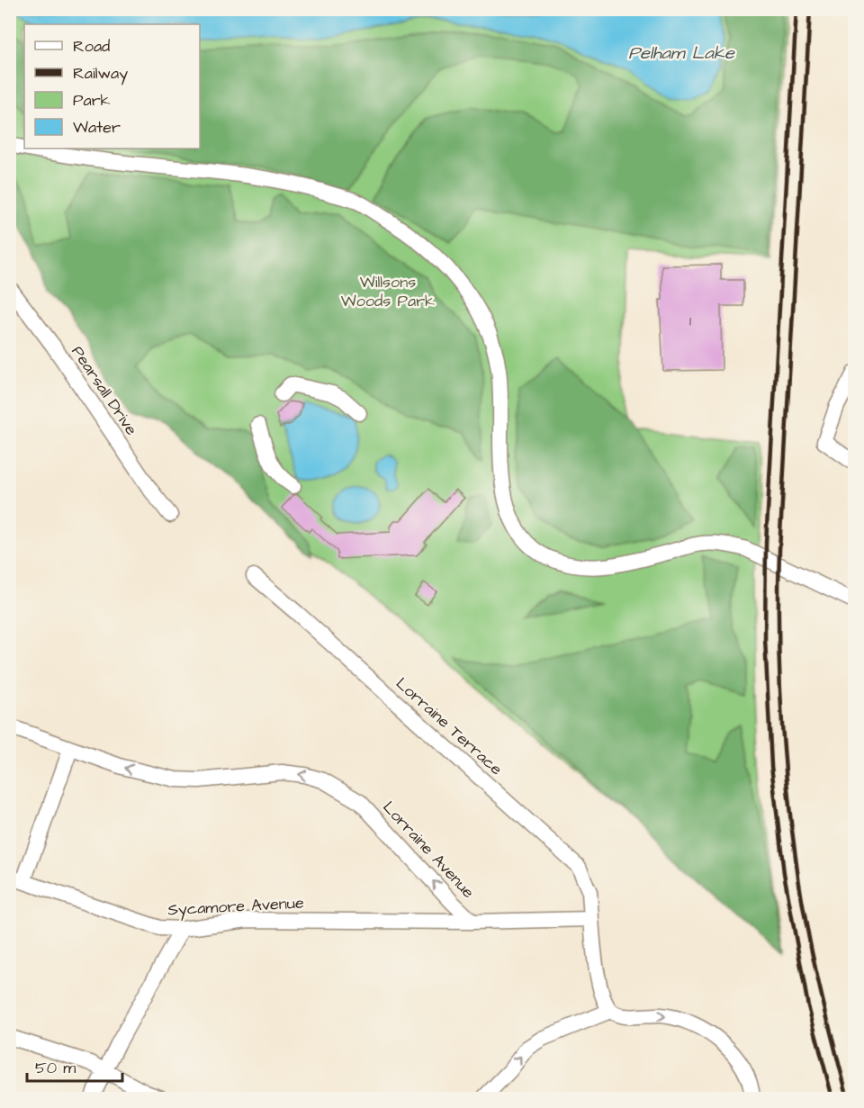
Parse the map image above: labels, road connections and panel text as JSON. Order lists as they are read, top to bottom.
{
  "streets": {
    "street": [
      "Pearsall Drive",
      "Lorraine Terrace",
      "Lorraine Avenue",
      "Sycamore Avenue"
    ]
  },
  "crossings": [
    ["Lorraine Terrace", "Lorraine Avenue"],
    ["Lorraine Avenue", "Sycamore Avenue"]
  ],
  "one_way": ["Lorraine Avenue"],
  "water": ["Pelham Lake"],
  "parks": ["Willsons Woods Park"],
  "house_numbers": ["1"],
  "legend": [
    "Road",
    "Railway",
    "Park",
    "Water"
  ],
  "scale_bar": "50 m"
}
